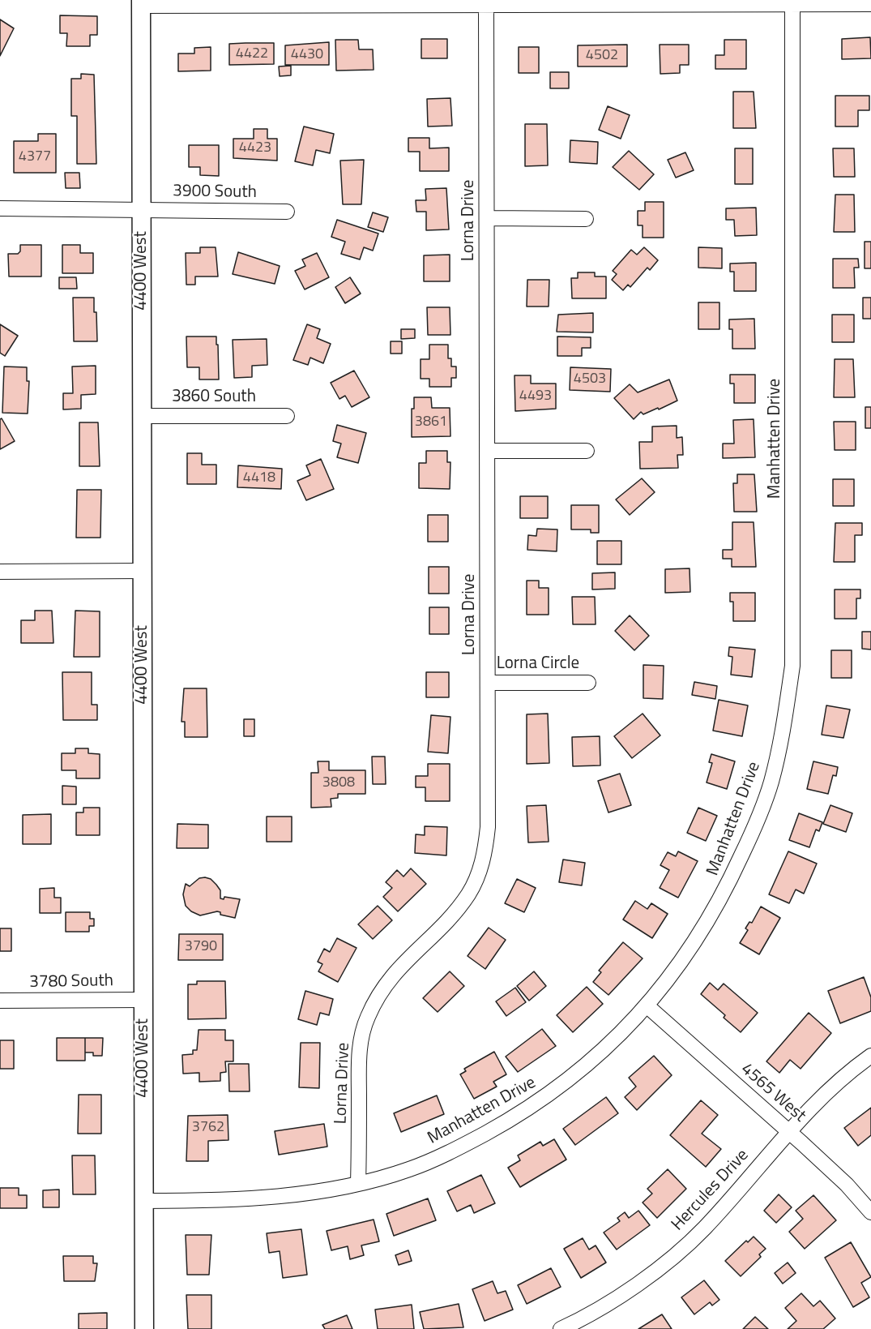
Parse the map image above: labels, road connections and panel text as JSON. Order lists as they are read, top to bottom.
{
  "streets": {
    "street": [
      "3900 South",
      "Lorna Drive",
      "4400 West",
      "3860 South",
      "Manhatten Drive",
      "Lorna Circle",
      "3780 South",
      "4565 West",
      "Hercules Drive"
    ]
  },
  "crossings": [
    ["3900 South", "4400 West"],
    ["Lorna Drive", "Manhatten Drive"],
    ["Lorna Drive", "Lorna Circle"],
    ["4400 West", "3860 South"],
    ["4400 West", "Manhatten Drive"],
    ["4400 West", "3780 South"],
    ["Manhatten Drive", "4565 West"],
    ["4565 West", "Hercules Drive"]
  ],
  "house_numbers": [
    "4422",
    "4430",
    "4502",
    "4423",
    "4377",
    "4503",
    "4493",
    "3861",
    "4418",
    "3808",
    "3790",
    "3762"
  ]
}
